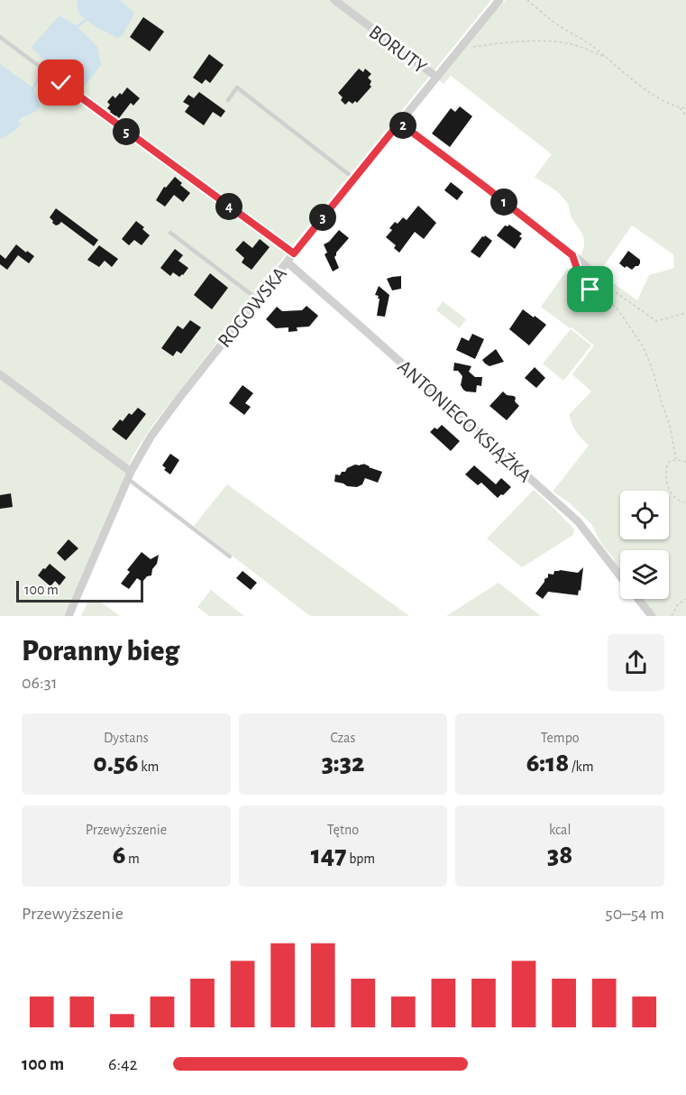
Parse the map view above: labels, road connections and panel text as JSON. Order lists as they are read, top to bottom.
{
  "streets": {
    "street": ["BORUTY", "ROGOWSKA", "ANTONIEGO KSIĄŻKA"]
  },
  "crossings": [
    ["BORUTY", "ROGOWSKA"],
    ["ROGOWSKA", "ANTONIEGO KSIĄŻKA"]
  ],
  "scale_bar": "100 m",
  "page": {
    "pins": [
      "2",
      "5",
      "1",
      "4",
      "3"
    ],
    "scale": "100 m",
    "heading": ["Poranny bieg", "06:31"],
    "stats": [
      ["Dystans", "0.56 km"],
      ["Czas", "3:32"],
      ["Tempo", "6:18 /km"],
      ["Przewyższenie", "6 m"],
      ["Tętno", "147 bpm"],
      ["kcal", "38"]
    ],
    "chart": ["Przewyższenie", "50–54 m"],
    "list": [
      {
        "name": "100 m",
        "note": "6:42"
      }
    ]
  }
}
